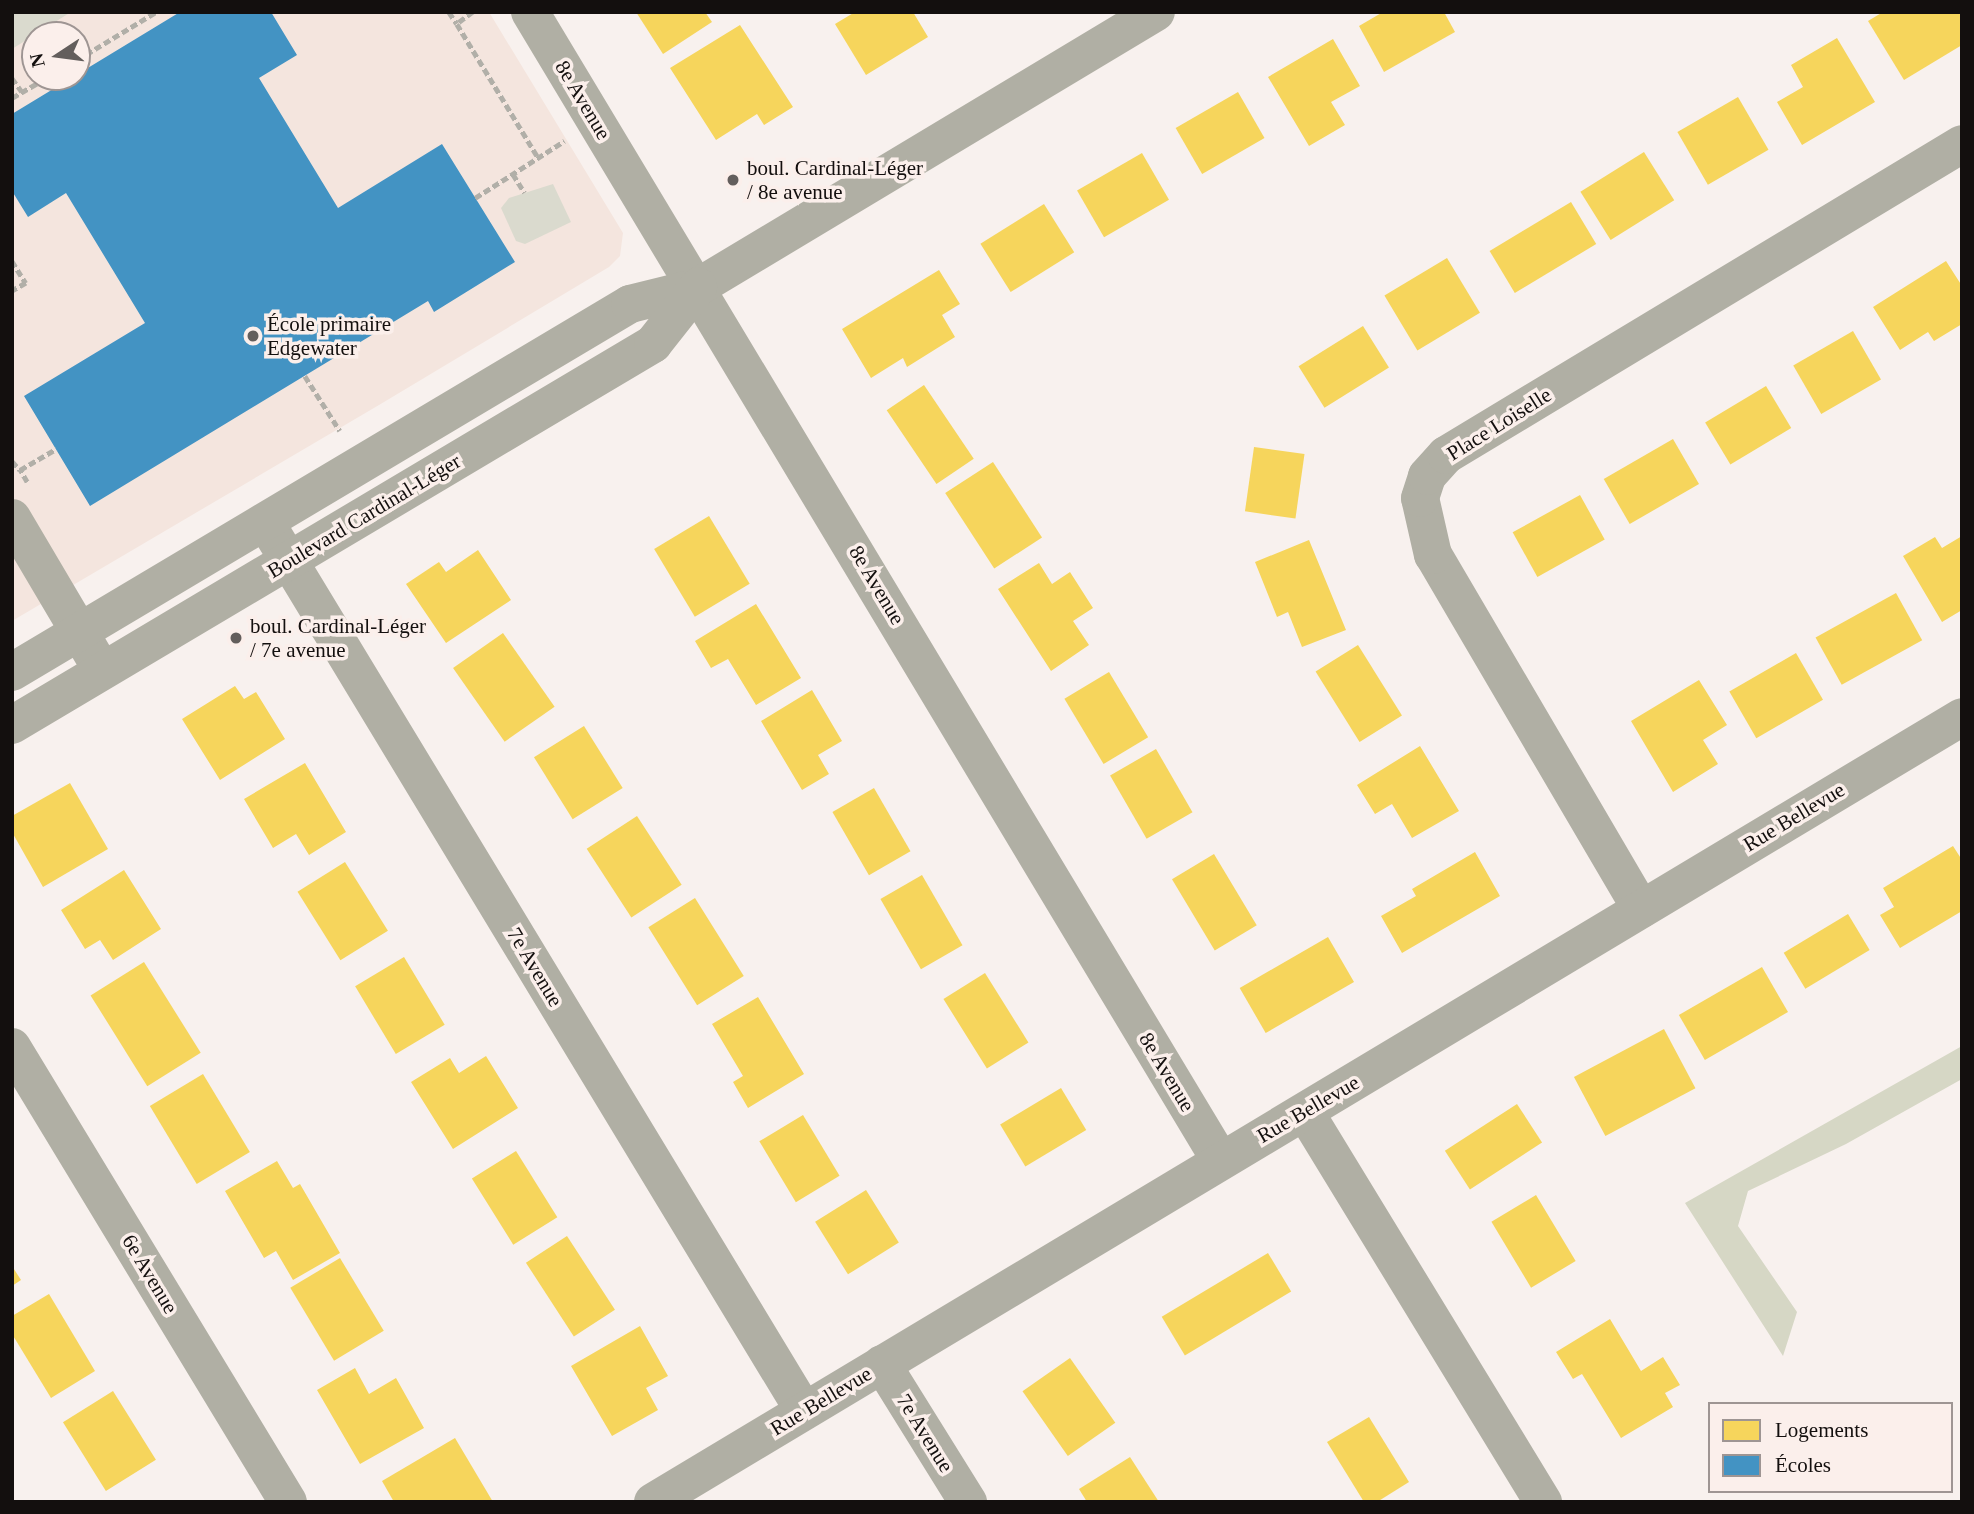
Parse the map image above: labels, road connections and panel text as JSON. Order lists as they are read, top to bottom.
{
  "streets": {
    "street": [
      "8e Avenue",
      "Place Loiselle",
      "Boulevard Cardinal-Léger",
      "Rue Bellevue",
      "7e Avenue",
      "6e Avenue"
    ]
  },
  "crossings": [
    ["8e Avenue", "Boulevard Cardinal-Léger"],
    ["8e Avenue", "Rue Bellevue"],
    ["Place Loiselle", "Rue Bellevue"],
    ["Boulevard Cardinal-Léger", "7e Avenue"],
    ["Rue Bellevue", "7e Avenue"]
  ],
  "places": ["boul. Cardinal-Léger / 8e avenue", "École primaire Edgewater", "boul. Cardinal-Léger / 7e avenue"],
  "legend": ["Logements", "Écoles"],
  "north": "left"
}
